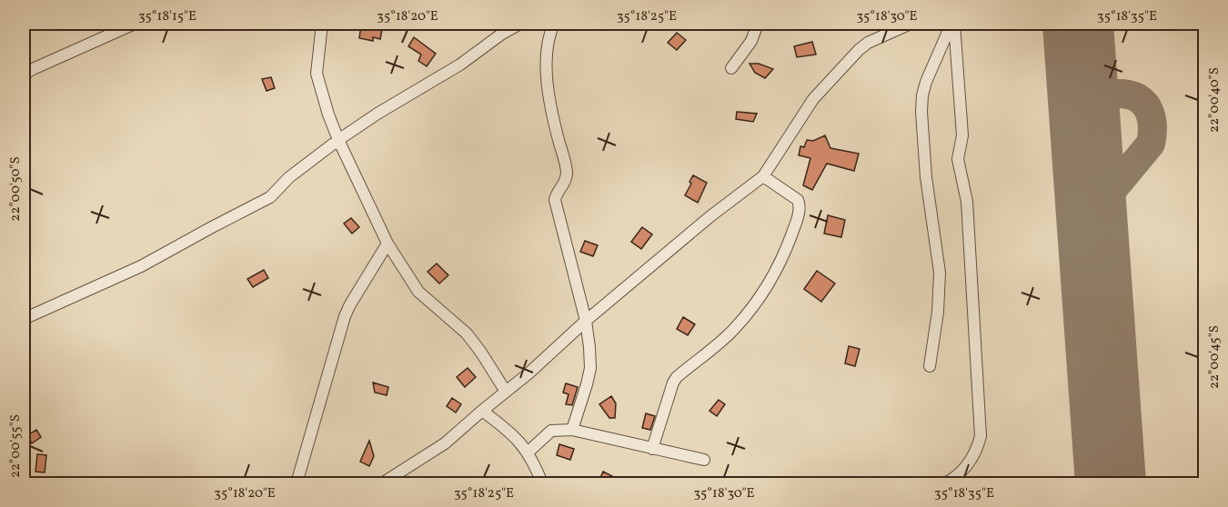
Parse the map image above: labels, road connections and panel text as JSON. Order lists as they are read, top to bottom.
{
  "coordinates": [
    "35°18'15\"E",
    "35°18'20\"E",
    "35°18'25\"E",
    "35°18'30\"E",
    "35°18'35\"E",
    "22°00'40\"S",
    "22°00'50\"S",
    "22°00'45\"S",
    "22°00'55\"S"
  ]
}
